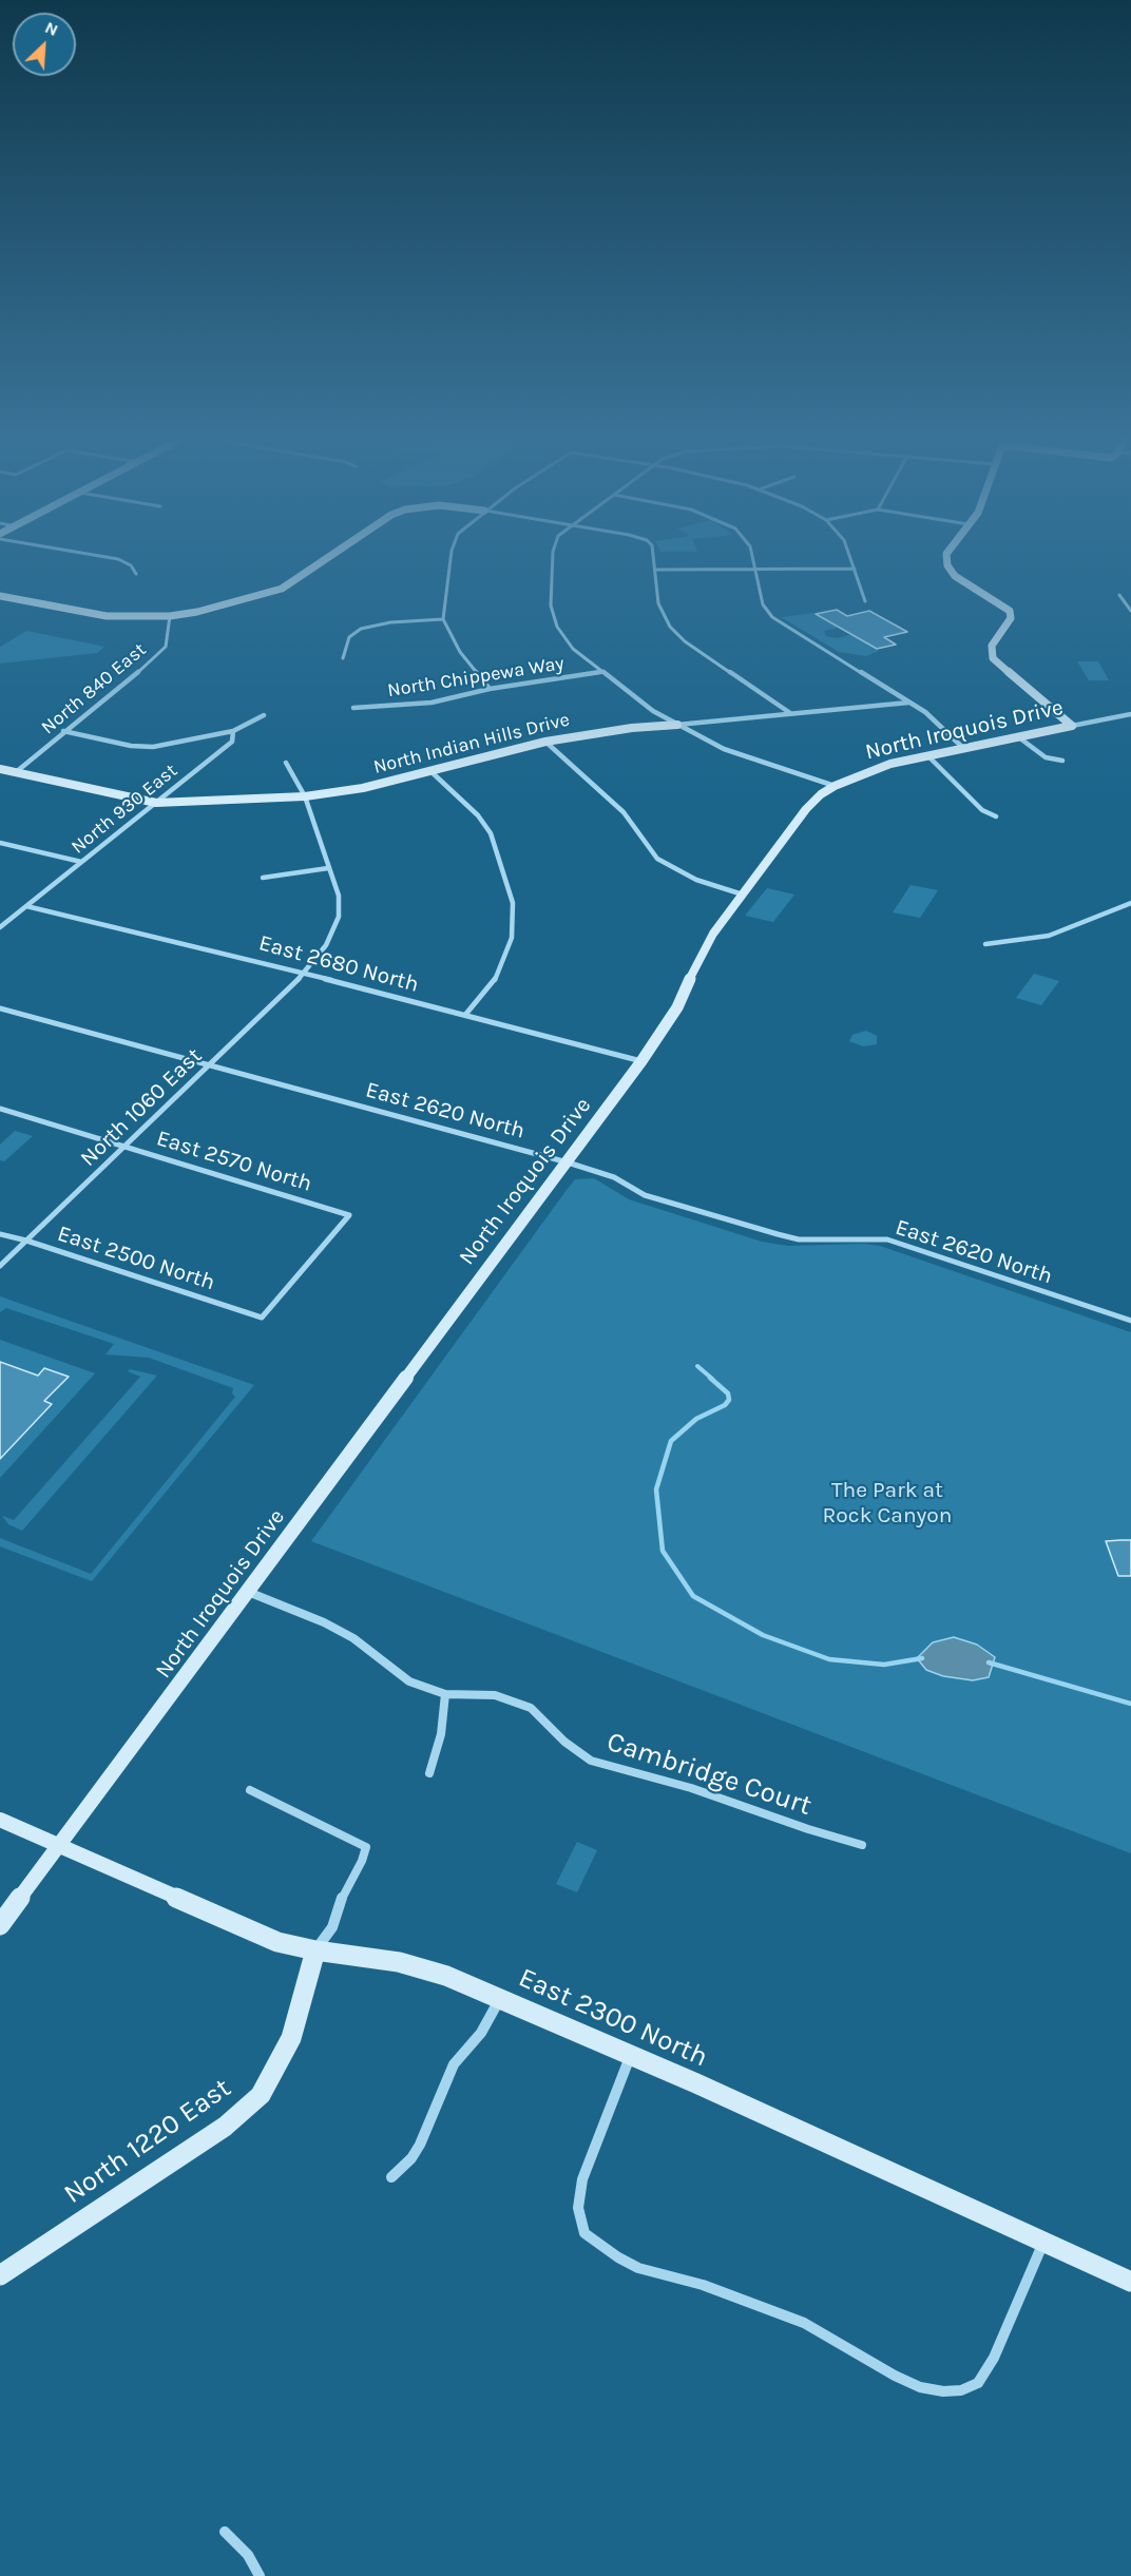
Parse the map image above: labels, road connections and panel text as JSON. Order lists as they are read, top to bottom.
{
  "streets": {
    "street": [
      "North Chippewa Way",
      "North 840 East",
      "North Iroquois Drive",
      "North Indian Hills Drive",
      "North 930 East",
      "East 2680 North",
      "North 1060 East",
      "East 2620 North",
      "East 2570 North",
      "East 2500 North",
      "Cambridge Court",
      "East 2300 North",
      "North 1220 East"
    ]
  },
  "crossings": [
    ["North 840 East", "North Indian Hills Drive"],
    ["North Iroquois Drive", "East 2680 North"],
    ["North Iroquois Drive", "East 2620 North"],
    ["North Iroquois Drive", "Cambridge Court"],
    ["North Iroquois Drive", "East 2300 North"],
    ["North Indian Hills Drive", "North 930 East"],
    ["North Indian Hills Drive", "North 1060 East"],
    ["North 930 East", "East 2680 North"],
    ["East 2680 North", "North 1060 East"],
    ["North 1060 East", "East 2620 North"],
    ["North 1060 East", "East 2570 North"],
    ["North 1060 East", "East 2500 North"],
    ["East 2570 North", "East 2500 North"],
    ["East 2300 North", "North 1220 East"]
  ],
  "parks": ["The Park at Rock Canyon"],
  "north": "top right"
}
